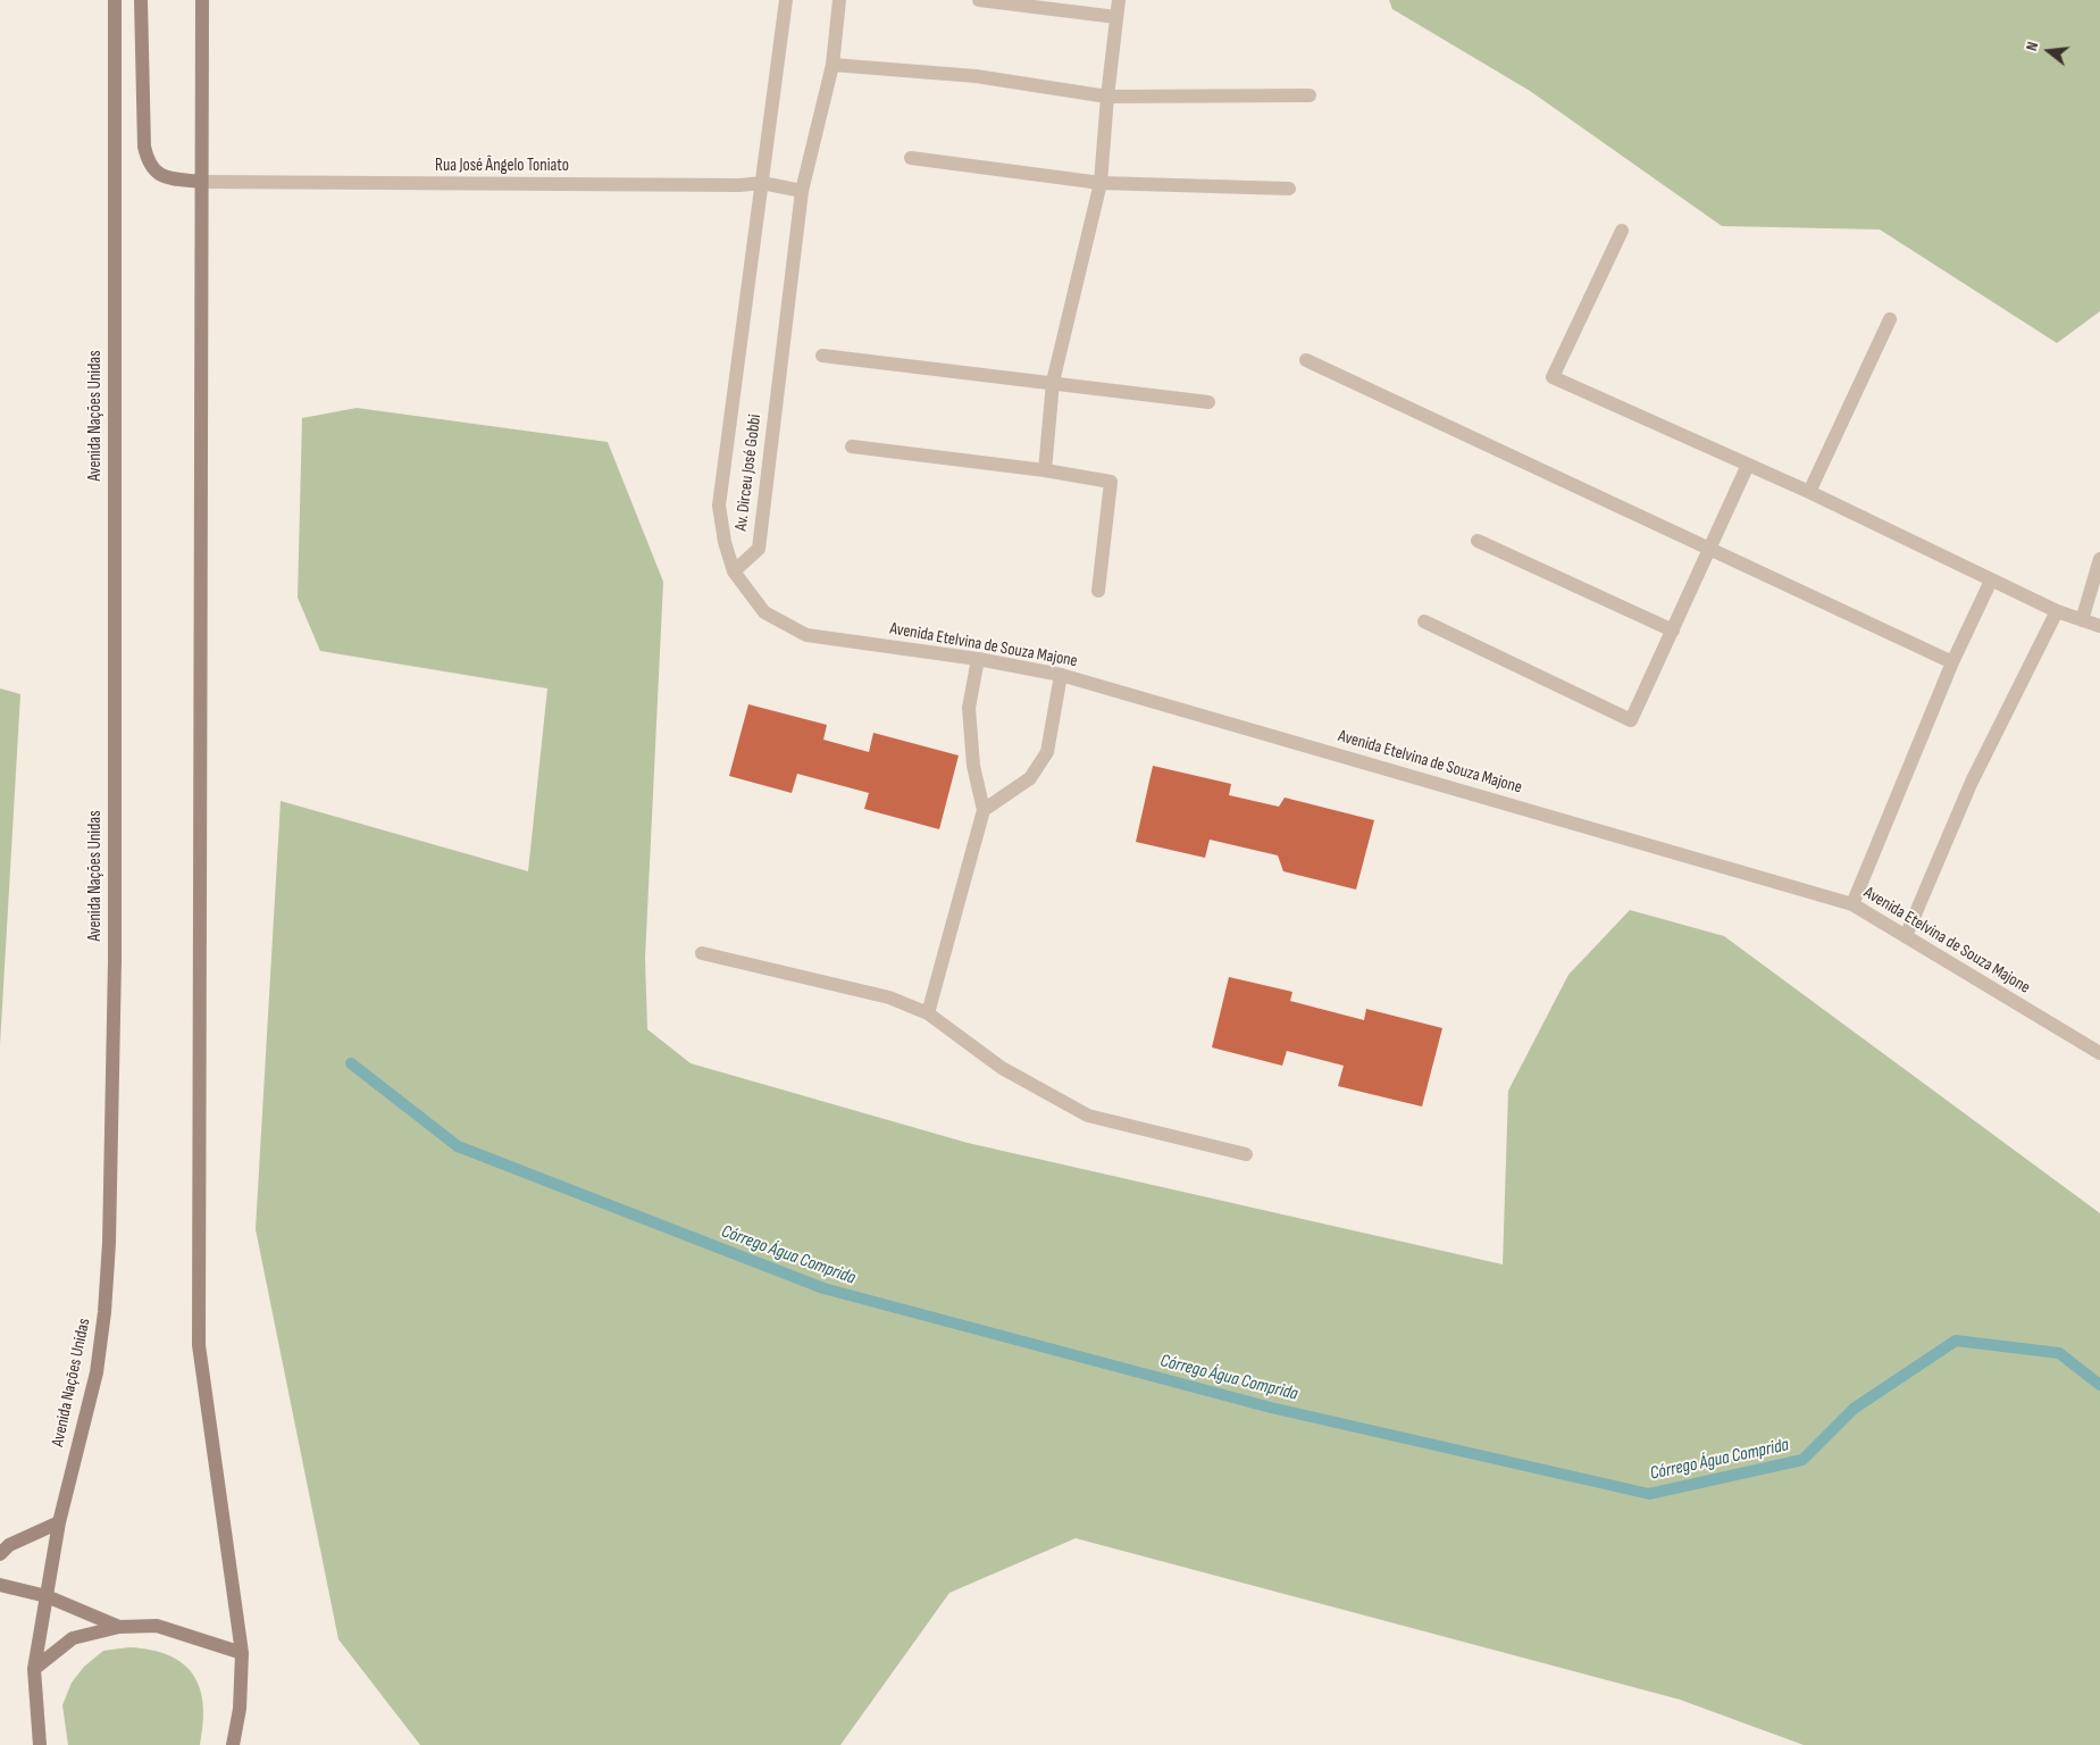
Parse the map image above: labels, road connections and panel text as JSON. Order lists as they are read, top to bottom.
{
  "streets": {
    "main road": ["Avenida Nações Unidas"],
    "street": ["Rua José Ângelo Toniato", "Av. Dirceu José Gobbi", "Avenida Etelvina de Souza Majone"]
  },
  "crossings": [
    ["Rua José Ângelo Toniato", "Av. Dirceu José Gobbi"],
    ["Av. Dirceu José Gobbi", "Avenida Etelvina de Souza Majone"]
  ],
  "water": ["Córrego Água Comprida"],
  "north": "left"
}
